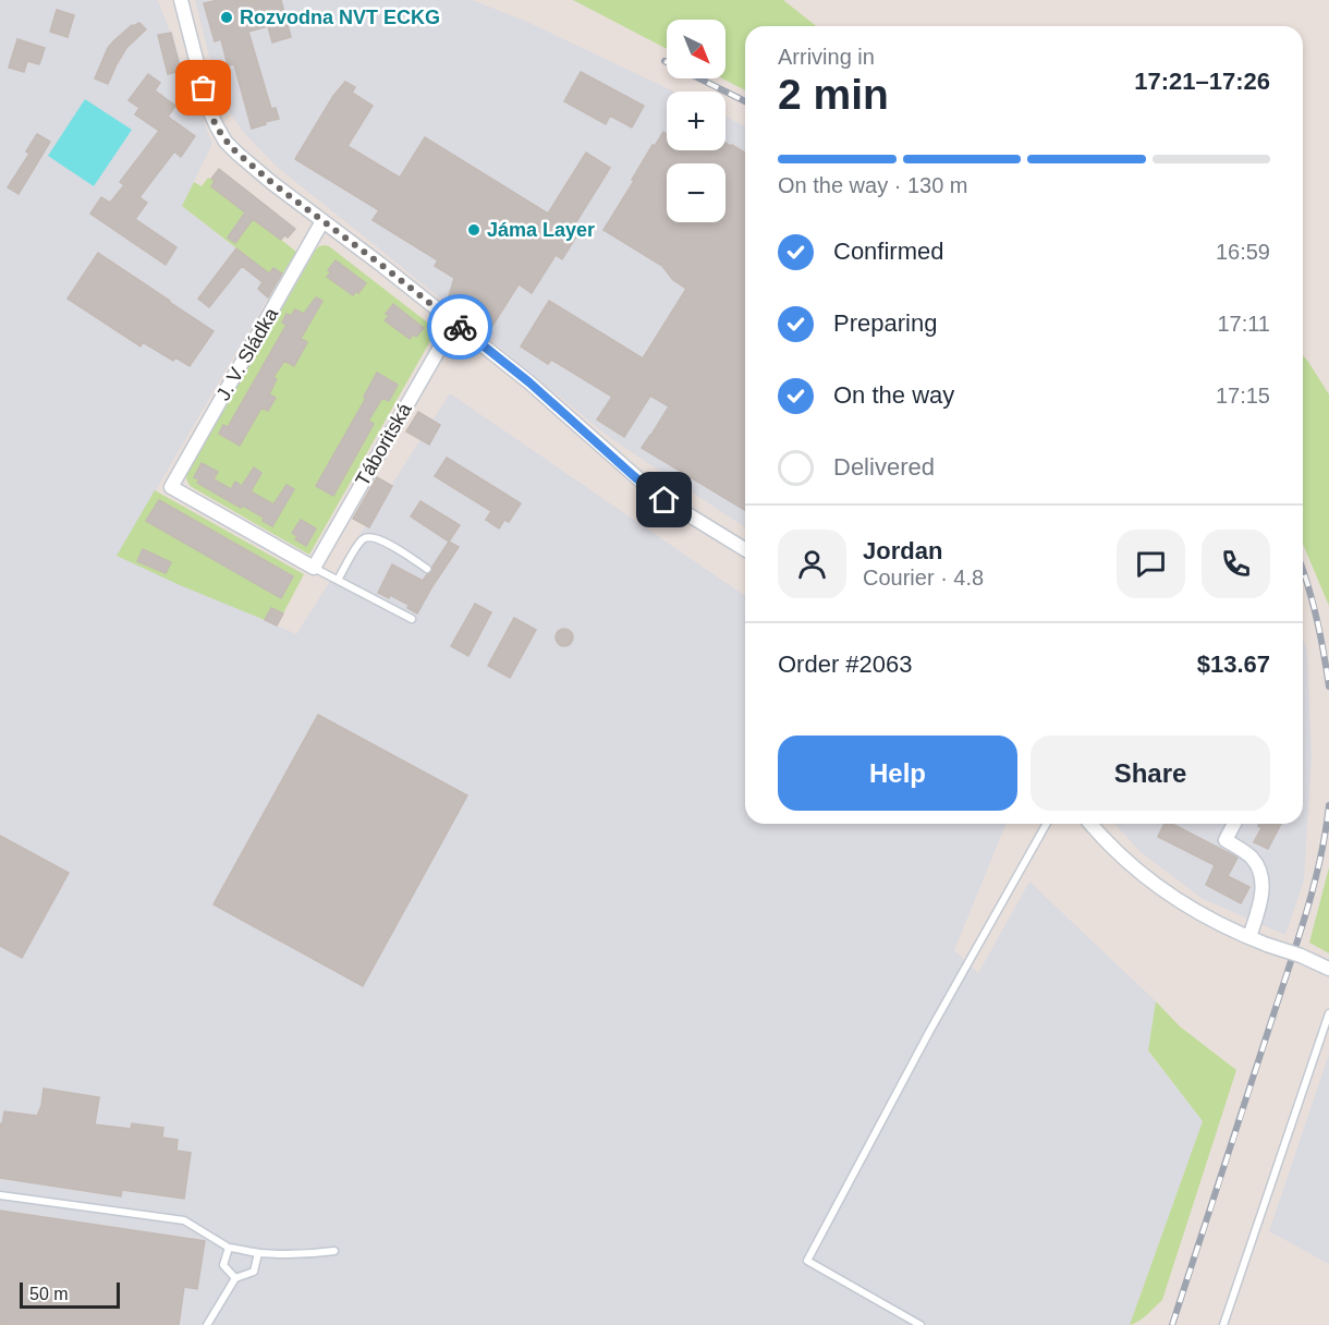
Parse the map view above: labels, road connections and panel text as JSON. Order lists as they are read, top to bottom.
{
  "streets": {
    "street": ["J. V. Sládka", "Táboritská"]
  },
  "crossings": [
    ["J. V. Sládka", "Táboritská"]
  ],
  "places": ["Rozvodna NVT ECKG", "Jáma Layer"],
  "scale_bar": "50 m",
  "north": "bottom right",
  "page": {
    "map_buttons": ["+", "−"],
    "heading": ["2 min", "Arriving in", "17:21–17:26"],
    "panel": [
      "Jordan",
      "Courier · 4.8",
      "Order #2063",
      "$13.67"
    ],
    "bar": "On the way · 130 m",
    "list": [
      ["Confirmed", "16:59"],
      ["Preparing", "17:11"],
      ["On the way", "17:15"],
      "Delivered"
    ],
    "buttons": ["Help", "Share"],
    "scale": "50 m"
  }
}
